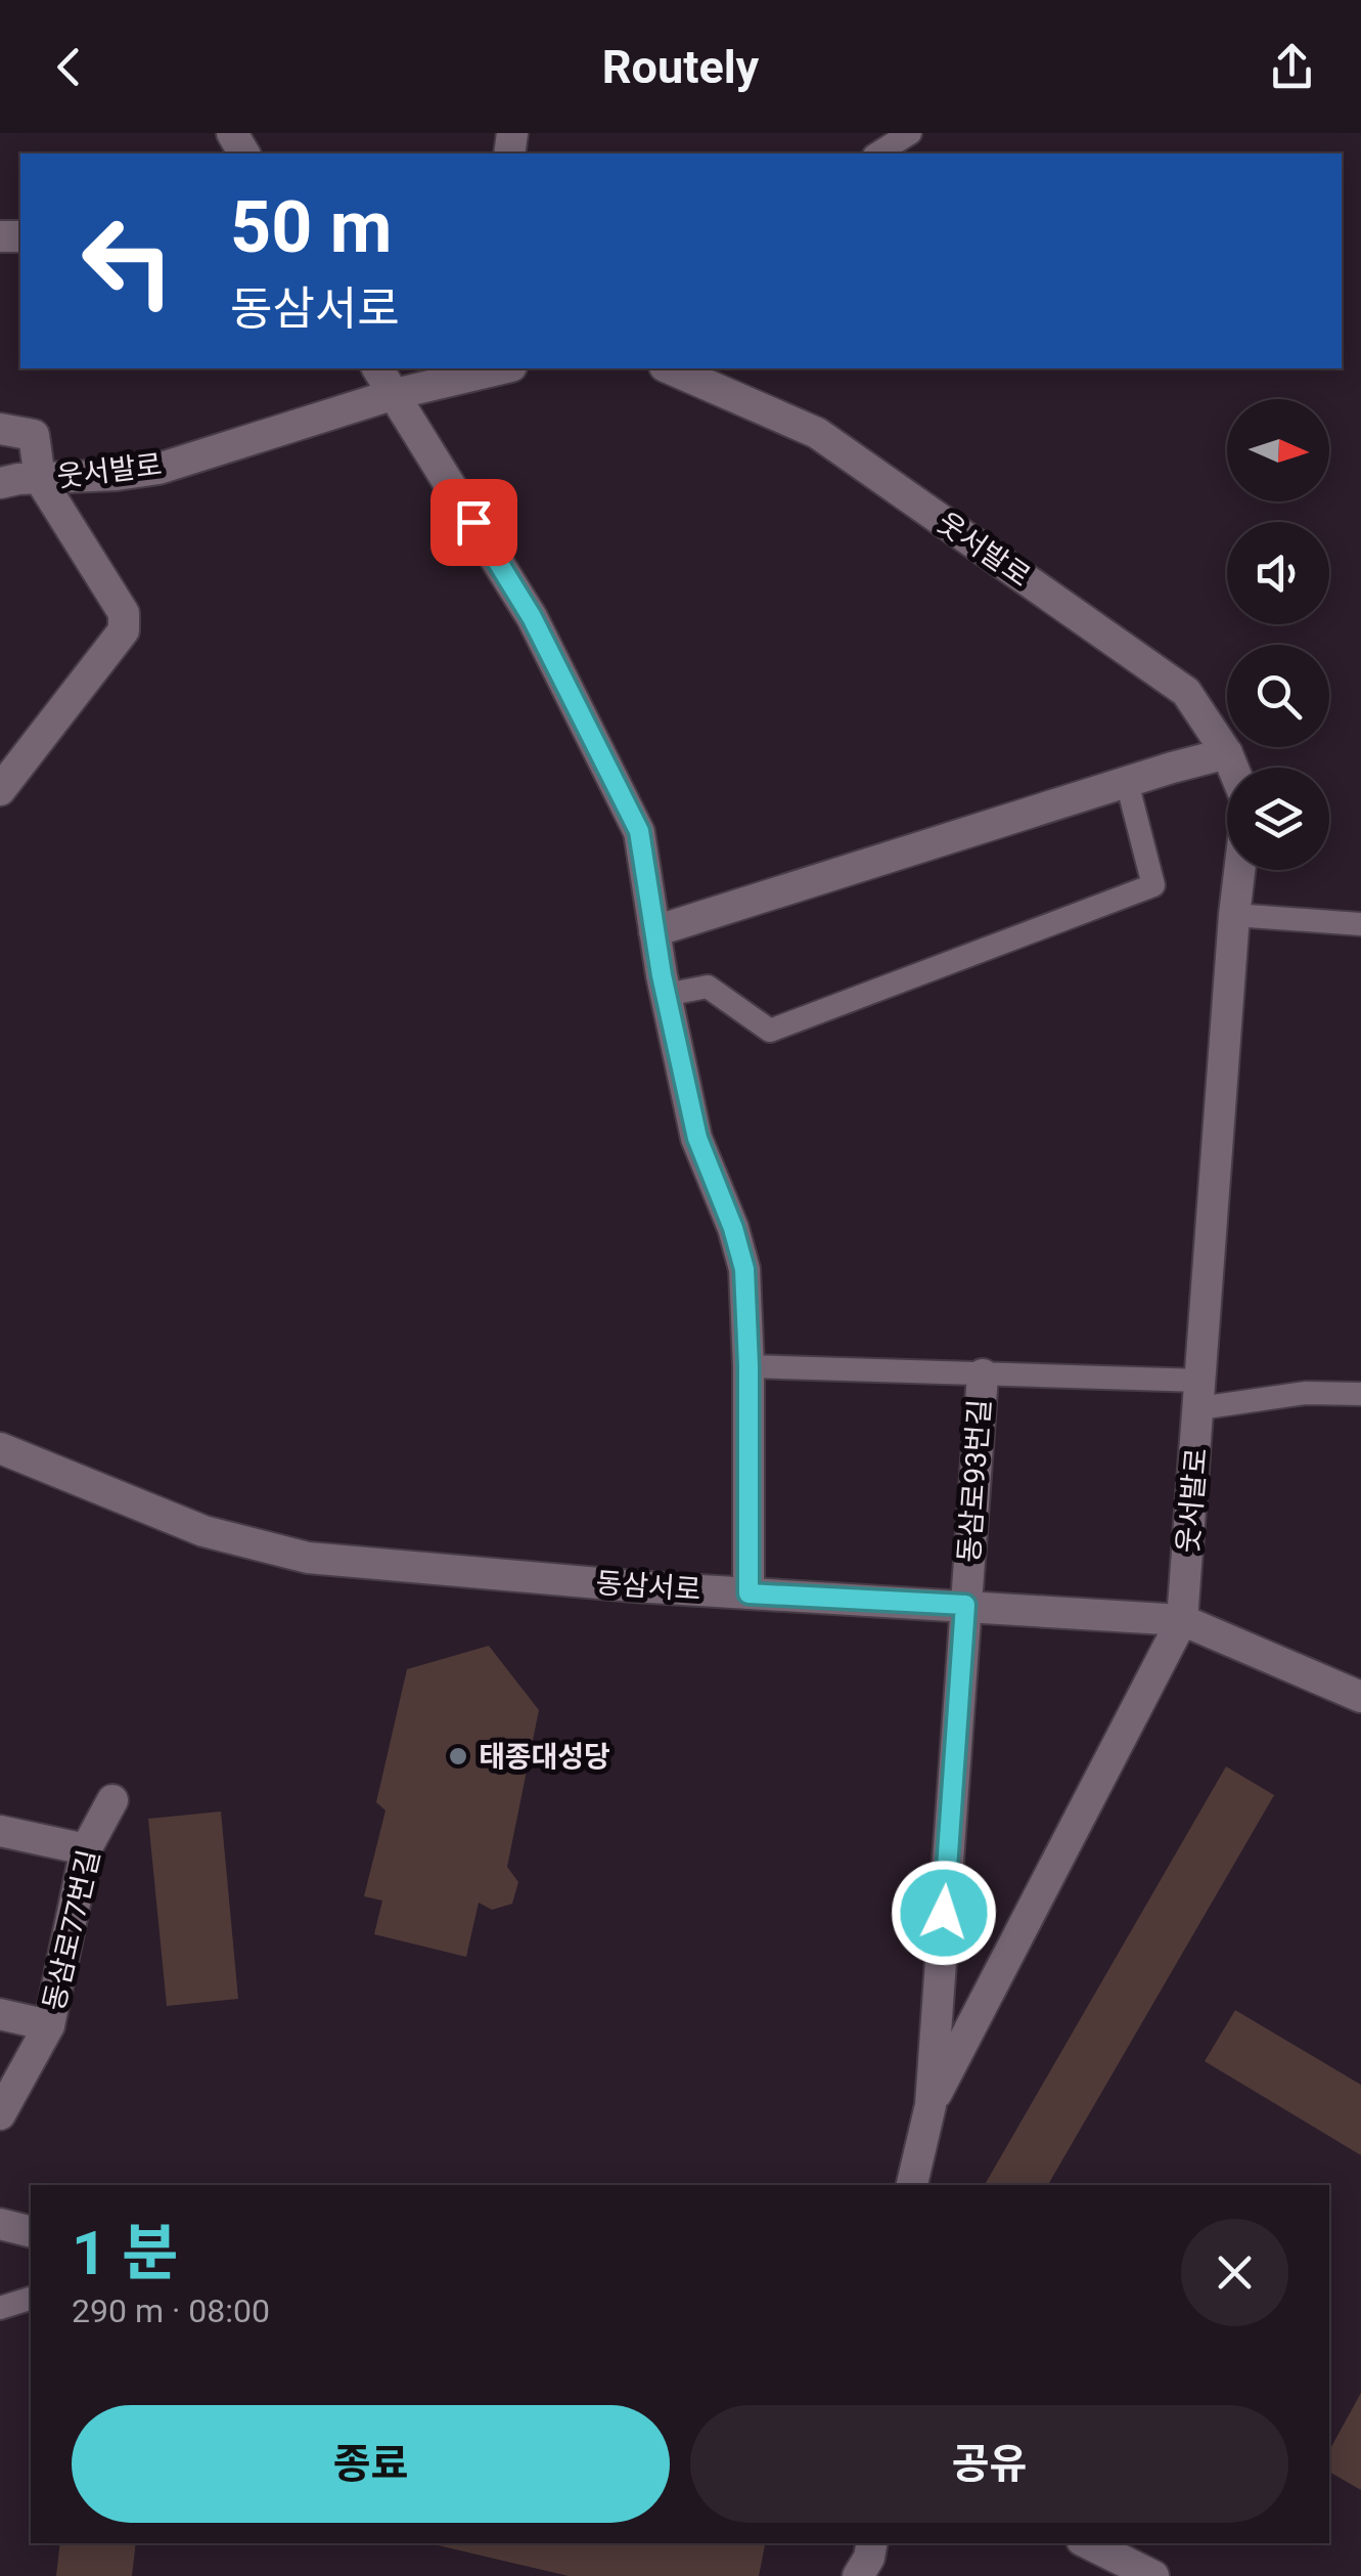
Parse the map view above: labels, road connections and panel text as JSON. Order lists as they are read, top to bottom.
{
  "streets": {
    "street": [
      "웃서발로",
      "동삼로93번길",
      "동삼서로",
      "동삼로77번길"
    ]
  },
  "crossings": [
    ["웃서발로", "동삼서로"],
    ["동삼로93번길", "동삼서로"]
  ],
  "places": ["태종대성당"],
  "north": "right",
  "page": {
    "header": "Routely",
    "turn": ["50 m", "동삼서로"],
    "heading": ["1 분", "290 m · 08:00"],
    "buttons": ["종료", "공유"]
  }
}
